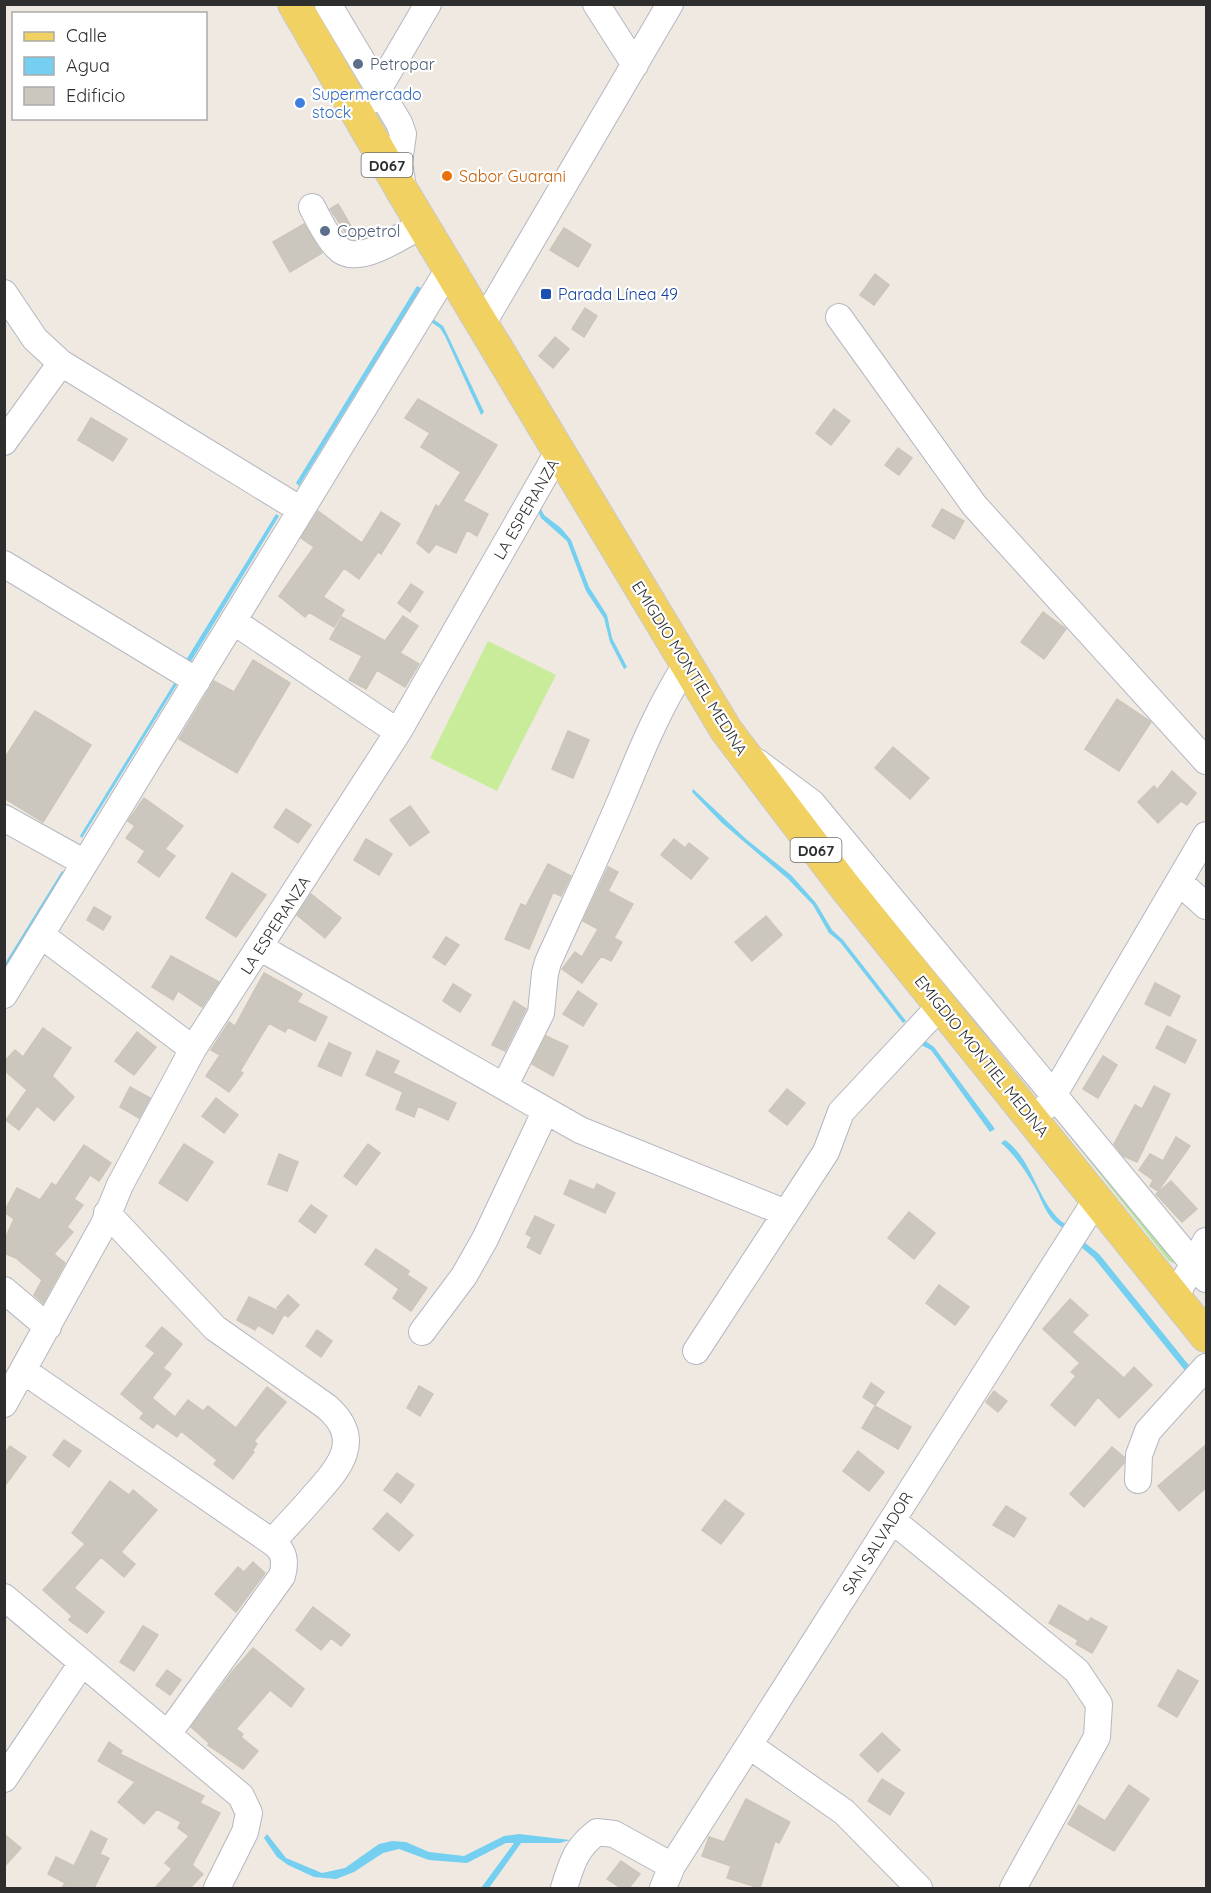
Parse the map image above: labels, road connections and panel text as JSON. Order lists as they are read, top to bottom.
{
  "streets": {
    "main road": ["D067", "EMIGDIO MONTIEL MEDINA"],
    "street": ["LA ESPERANZA", "SAN SALVADOR"]
  },
  "crossings": [
    ["LA ESPERANZA", "EMIGDIO MONTIEL MEDINA"],
    ["EMIGDIO MONTIEL MEDINA", "SAN SALVADOR"]
  ],
  "places": {
    "other": [
      "Petropar",
      "Supermercado stock",
      "Sabor Guarani",
      "Copetrol"
    ],
    "transit": ["Parada Línea 49"]
  },
  "legend": ["Calle", "Agua", "Edificio"]
}
